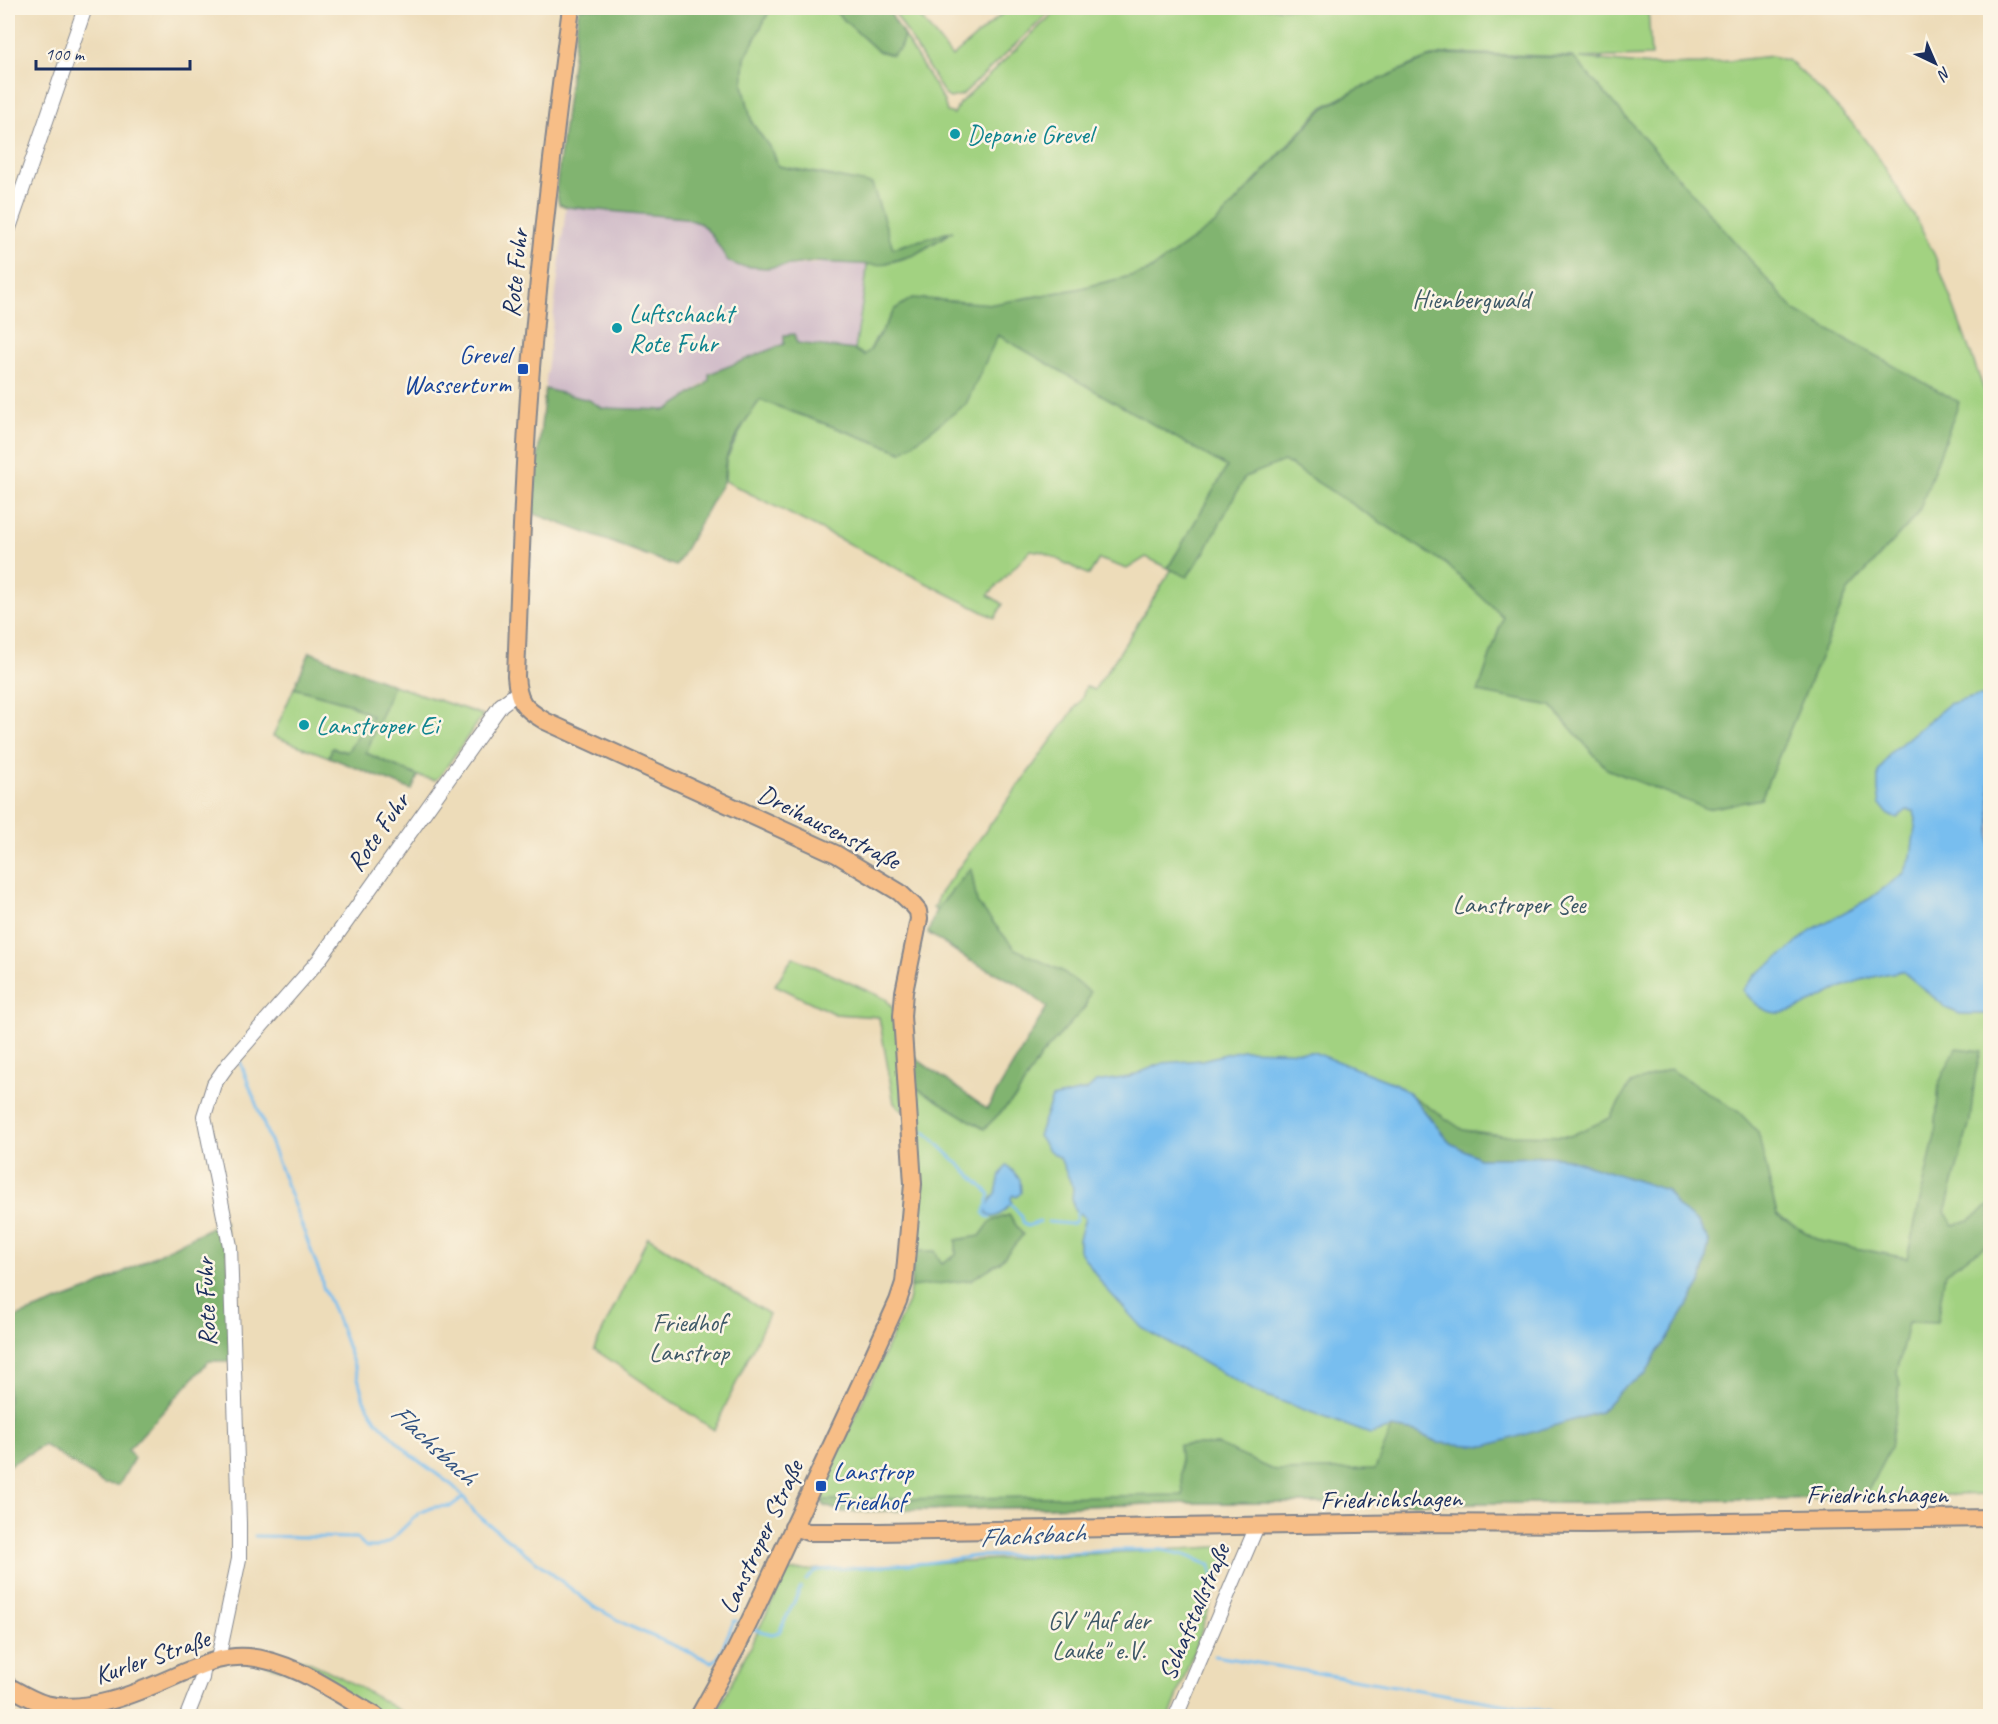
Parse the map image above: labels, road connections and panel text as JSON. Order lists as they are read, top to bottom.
{
  "streets": {
    "main road": [
      "Rote Fuhr",
      "Dreihausenstraße",
      "Friedrichshagen",
      "Lanstroper Straße",
      "Kurler Straße"
    ],
    "street": ["Schafstallstraße"]
  },
  "crossings": [
    ["Rote Fuhr", "Dreihausenstraße"],
    ["Rote Fuhr", "Kurler Straße"],
    ["Dreihausenstraße", "Lanstroper Straße"],
    ["Friedrichshagen", "Lanstroper Straße"],
    ["Friedrichshagen", "Schafstallstraße"]
  ],
  "water": ["Flachsbach"],
  "parks": [
    "Hienbergwald",
    "Lanstroper See",
    "Friedhof Lanstrop",
    "GV \"Auf der Lauke\" e.V."
  ],
  "places": {
    "other": ["Deponie Grevel", "Luftschacht Rote Fuhr", "Lanstroper Ei"],
    "transit": ["Grevel Wasserturm", "Lanstrop Friedhof"]
  },
  "scale_bar": "100 m",
  "north": "bottom right"
}
